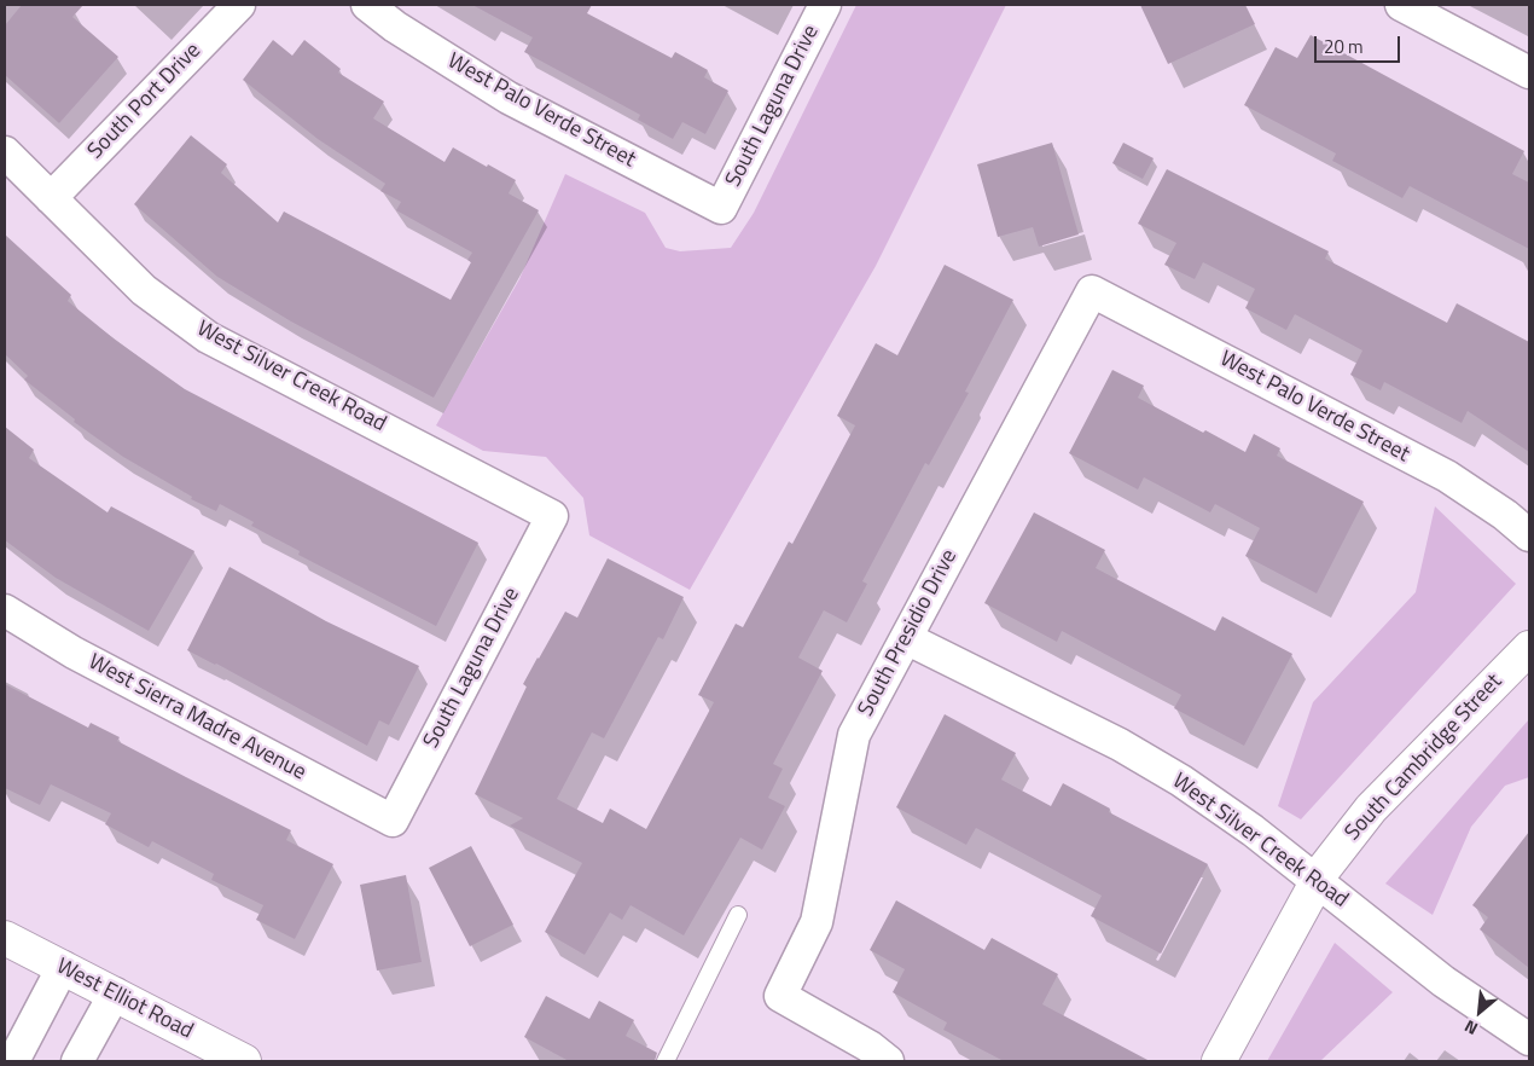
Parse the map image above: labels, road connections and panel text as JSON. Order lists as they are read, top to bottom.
{
  "streets": {
    "street": [
      "South Port Drive",
      "South Laguna Drive",
      "West Palo Verde Street",
      "West Silver Creek Road",
      "South Presidio Drive",
      "West Sierra Madre Avenue",
      "South Cambridge Street",
      "West Elliot Road"
    ]
  },
  "crossings": [
    ["South Port Drive", "West Silver Creek Road"],
    ["South Laguna Drive", "West Palo Verde Street"],
    ["South Laguna Drive", "West Silver Creek Road"],
    ["South Laguna Drive", "West Sierra Madre Avenue"],
    ["West Palo Verde Street", "South Presidio Drive"],
    ["West Silver Creek Road", "South Presidio Drive"],
    ["West Silver Creek Road", "South Cambridge Street"]
  ],
  "scale_bar": "20 m",
  "north": "bottom left"
}
